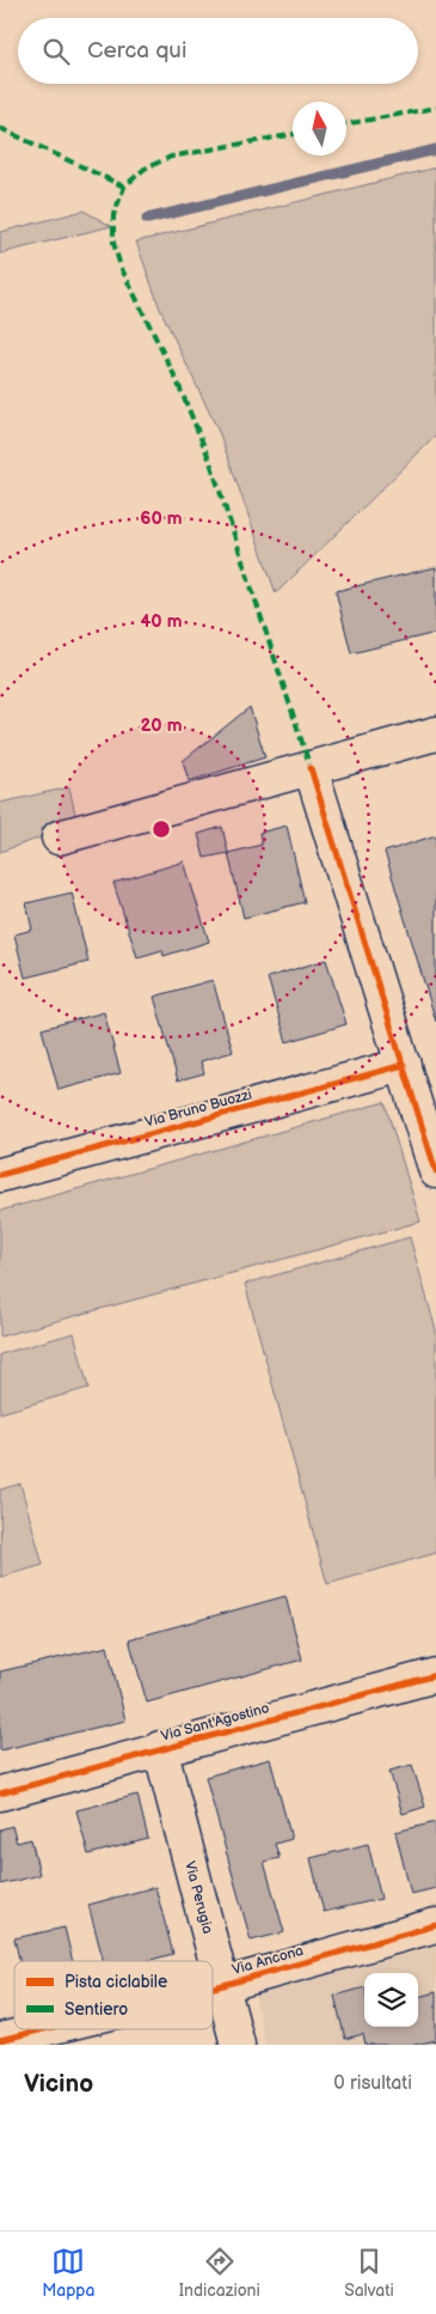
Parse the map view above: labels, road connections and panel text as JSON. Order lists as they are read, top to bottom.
{
  "streets": {
    "street": [
      "Via Bruno Buozzi",
      "Via Sant'Agostino",
      "Via Perugia",
      "Via Ancona"
    ]
  },
  "crossings": [
    ["Via Sant'Agostino", "Via Perugia"],
    ["Via Perugia", "Via Ancona"]
  ],
  "legend": ["Pista ciclabile", "Sentiero"],
  "north": "top",
  "page": {
    "search": "Cerca qui",
    "heading": ["Vicino", "0 risultati"],
    "nav": ["Mappa", "Indicazioni", "Salvati"]
  },
  "rings": ["60 m", "40 m", "20 m"]
}
